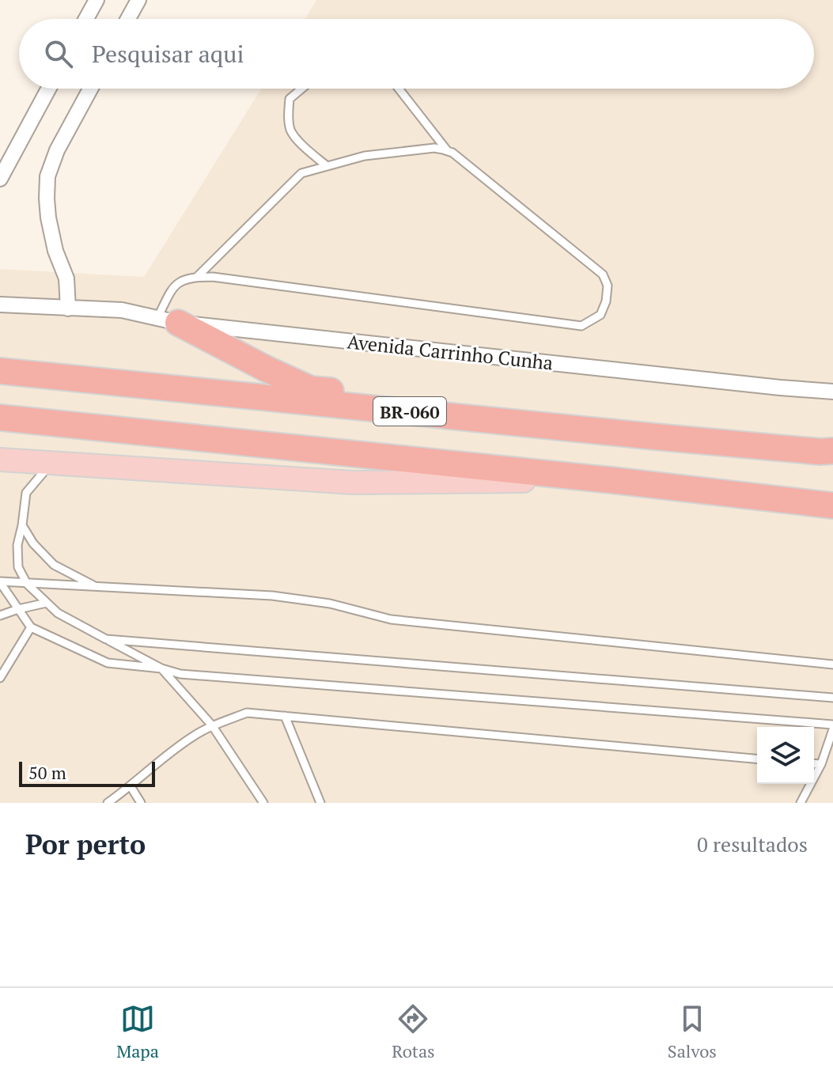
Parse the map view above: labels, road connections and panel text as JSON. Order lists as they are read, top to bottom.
{
  "streets": {
    "highway": ["BR-060"],
    "street": ["Avenida Carrinho Cunha"]
  },
  "scale_bar": "50 m",
  "page": {
    "search": "Pesquisar aqui",
    "scale": "50 m",
    "heading": ["Por perto", "0 resultados"],
    "nav": ["Mapa", "Rotas", "Salvos"]
  }
}
